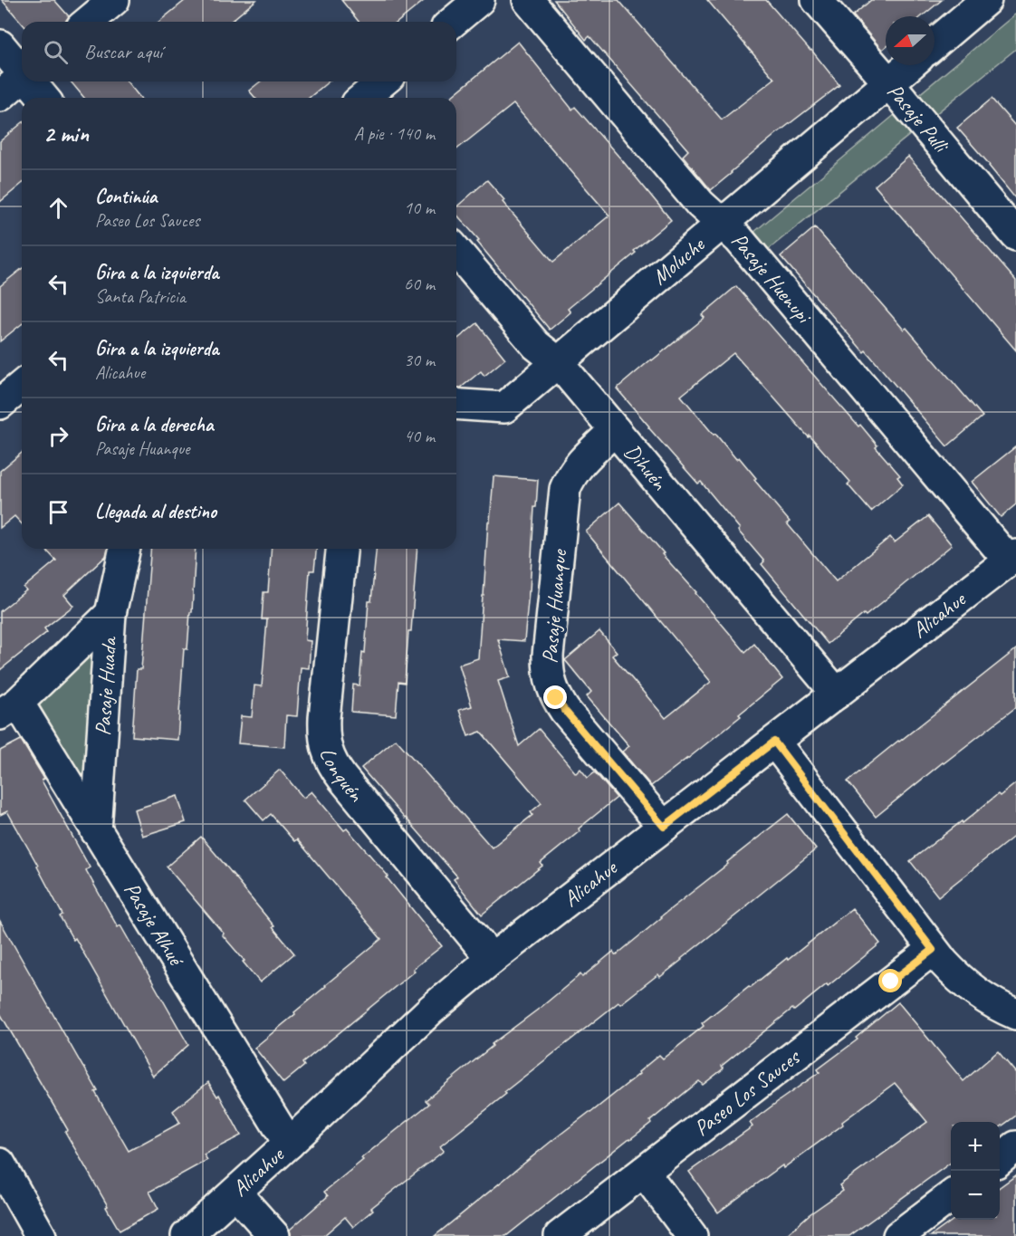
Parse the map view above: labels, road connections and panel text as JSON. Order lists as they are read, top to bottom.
{
  "streets": {
    "street": [
      "Pasaje Pulli",
      "Moluche",
      "Pasaje Huenupi",
      "Dihuén",
      "Pasaje Huanque",
      "Alicahue",
      "Pasaje Huada",
      "Lonquén",
      "Pasaje Alhué",
      "Paseo Los Sauces"
    ]
  },
  "crossings": [
    ["Pasaje Pulli", "Moluche"],
    ["Moluche", "Pasaje Huenupi"],
    ["Moluche", "Dihuén"],
    ["Pasaje Huenupi", "Alicahue"],
    ["Dihuén", "Pasaje Huanque"],
    ["Dihuén", "Alicahue"],
    ["Pasaje Huanque", "Alicahue"],
    ["Alicahue", "Lonquén"],
    ["Alicahue", "Pasaje Alhué"],
    ["Pasaje Huada", "Pasaje Alhué"]
  ],
  "north": "left",
  "page": {
    "search": "Buscar aquí",
    "heading": ["2 min", "A pie · 140 m"],
    "list": [
      ["Continúa", "Paseo Los Sauces", "10 m"],
      ["Gira a la izquierda", "Santa Patricia", "60 m"],
      ["Gira a la izquierda", "Alicahue", "30 m"],
      ["Gira a la derecha", "Pasaje Huanque", "40 m"],
      "Llegada al destino"
    ],
    "map_buttons": ["+", "−"]
  }
}
